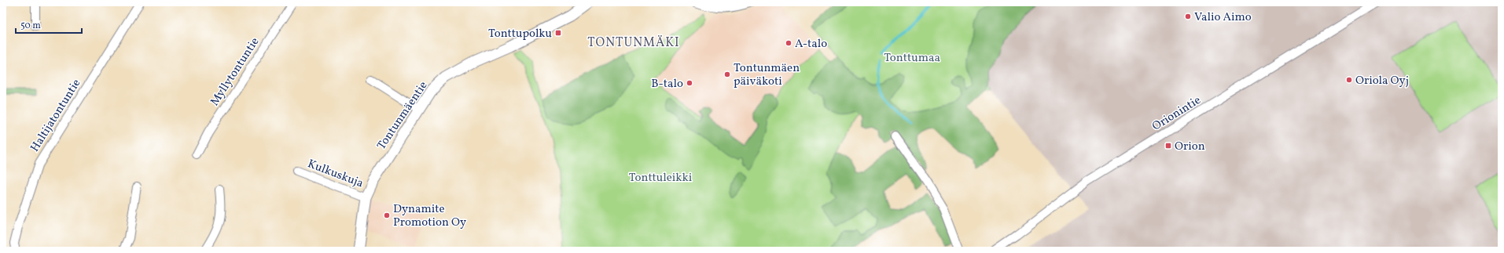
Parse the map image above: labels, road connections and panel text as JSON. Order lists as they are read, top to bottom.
{
  "streets": {
    "street": [
      "Myllytontuntie",
      "Orionintie",
      "Haltijatontuntie",
      "Tontunmäentie",
      "Kulkuskuja"
    ]
  },
  "crossings": [
    ["Tontunmäentie", "Kulkuskuja"]
  ],
  "districts": ["TONTUNMÄKI"],
  "parks": ["Tonttumaa", "Tonttuleikki"],
  "places": {
    "other": [
      "Valio Aimo",
      "A-talo",
      "Tontunmäen päiväkoti",
      "Oriola Oyj",
      "B-talo",
      "Dynamite Promotion Oy"
    ],
    "transit": ["Tonttupolku", "Orion"]
  },
  "scale_bar": "50 m"
}
